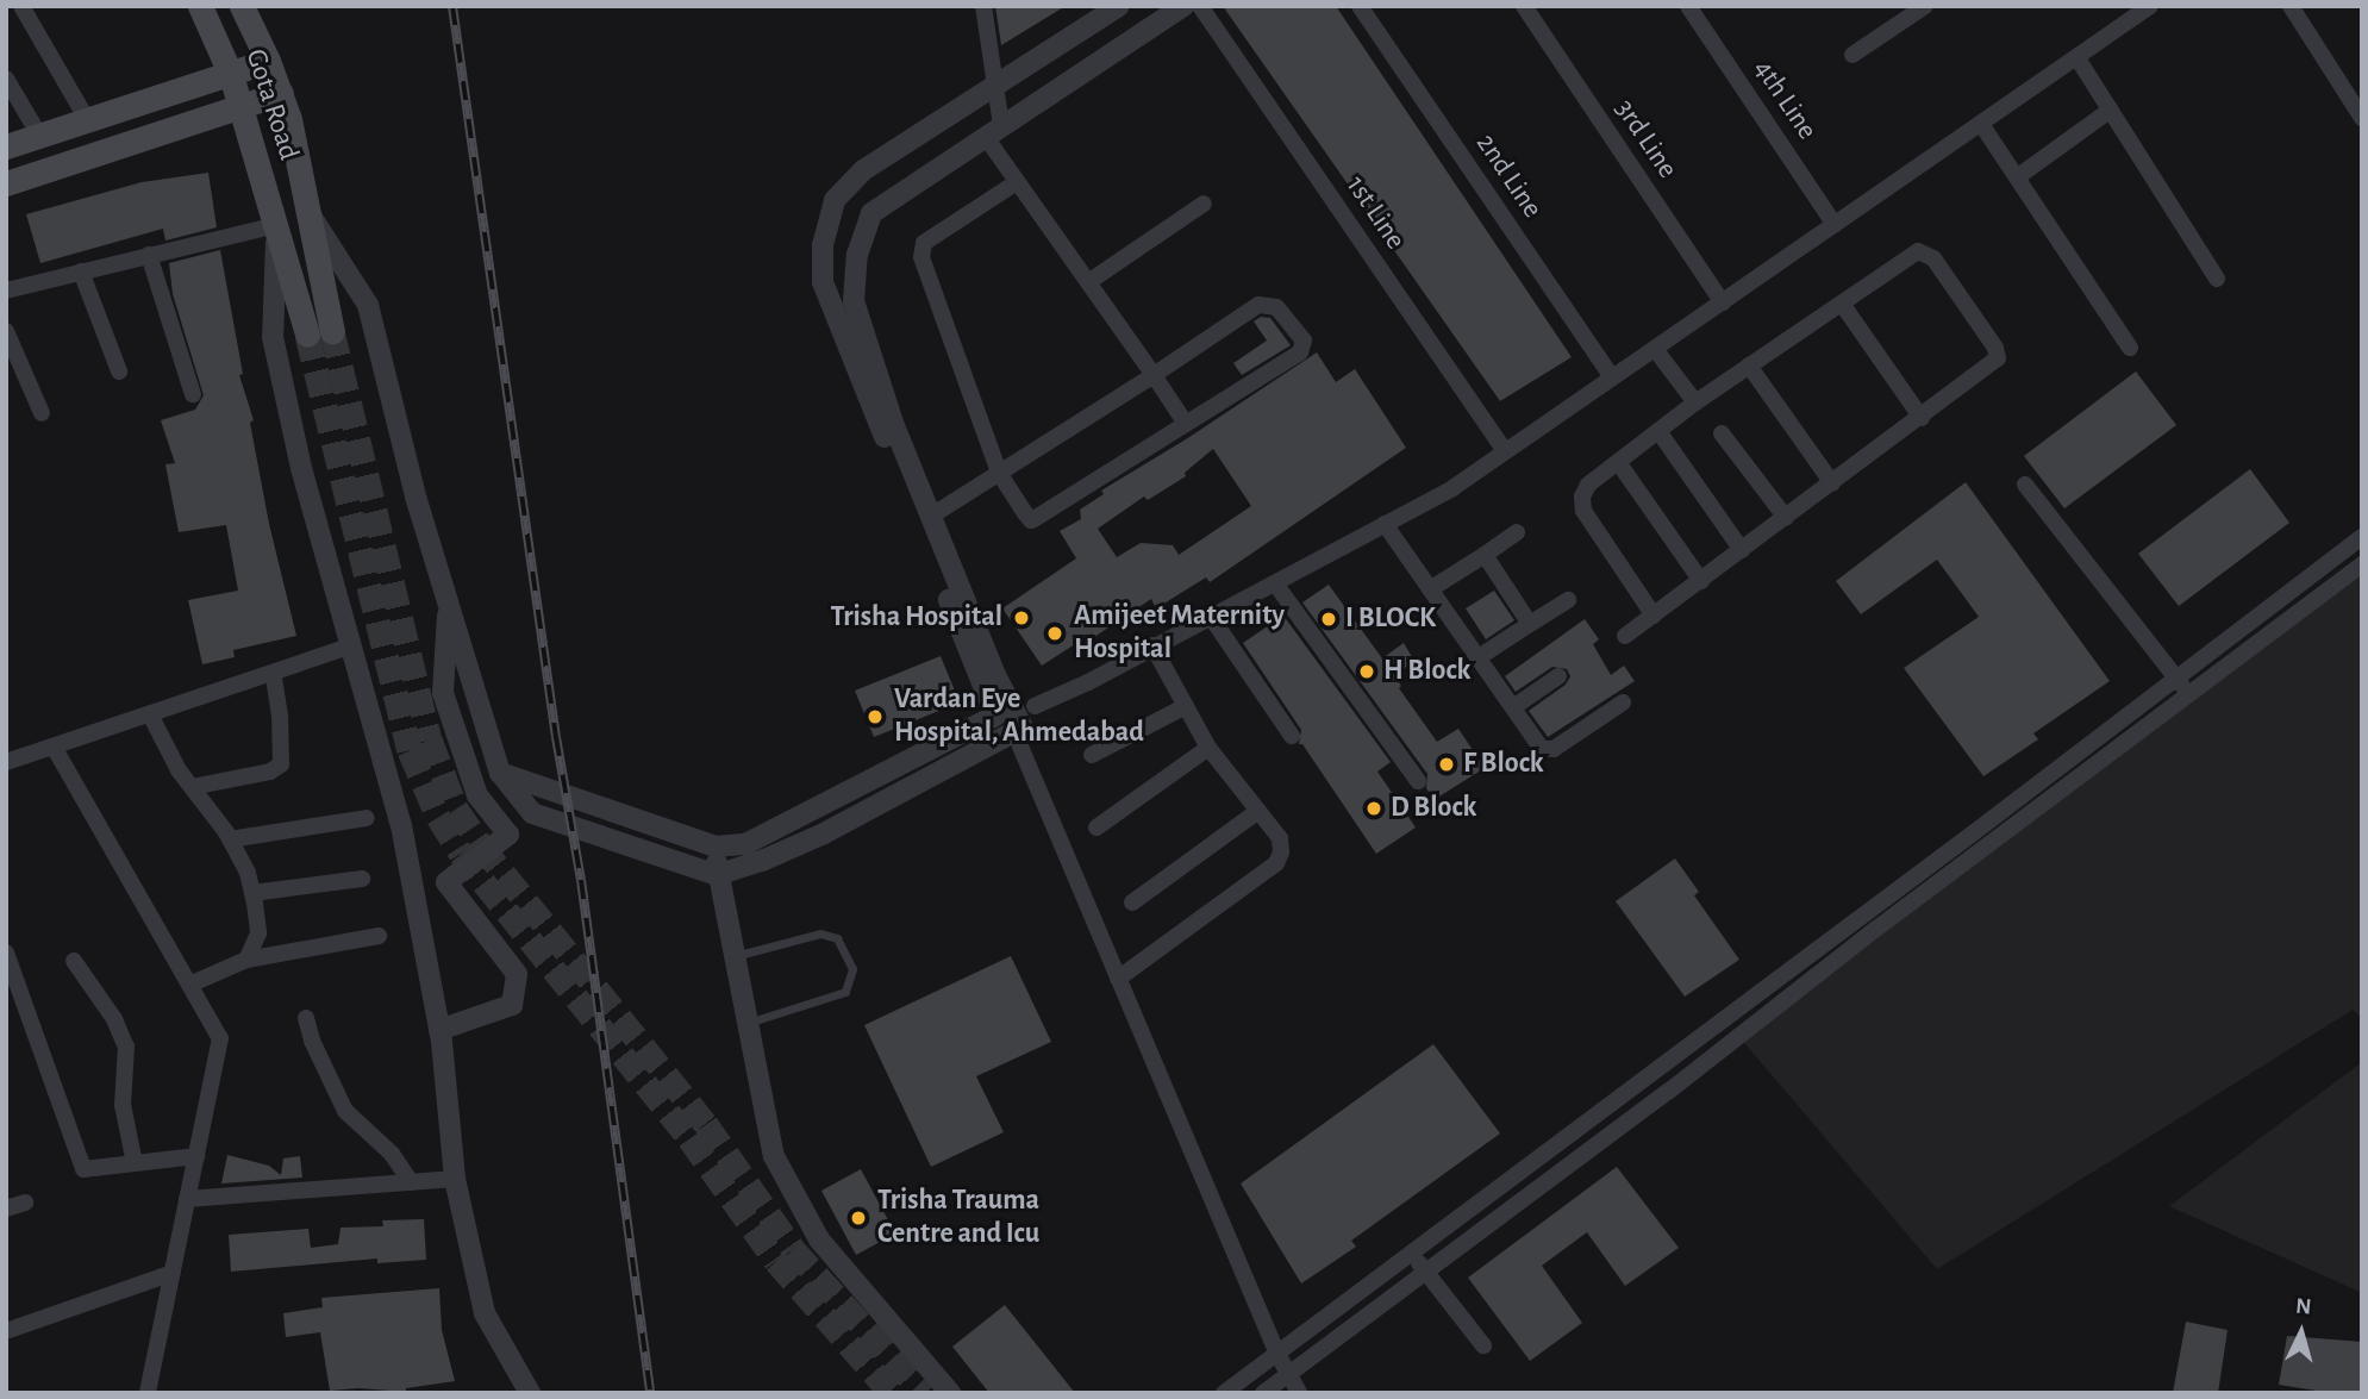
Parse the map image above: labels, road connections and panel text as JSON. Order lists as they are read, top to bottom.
{
  "streets": {
    "main road": ["Gota Road"],
    "street": [
      "4th Line",
      "3rd Line",
      "2nd Line",
      "1st Line"
    ]
  },
  "places": [
    "Trisha Hospital",
    "I BLOCK",
    "Amijeet Maternity Hospital",
    "H Block",
    "Vardan Eye Hospital, Ahmedabad",
    "F Block",
    "D Block",
    "Trisha Trauma Centre and Icu"
  ],
  "north": "top"
}
